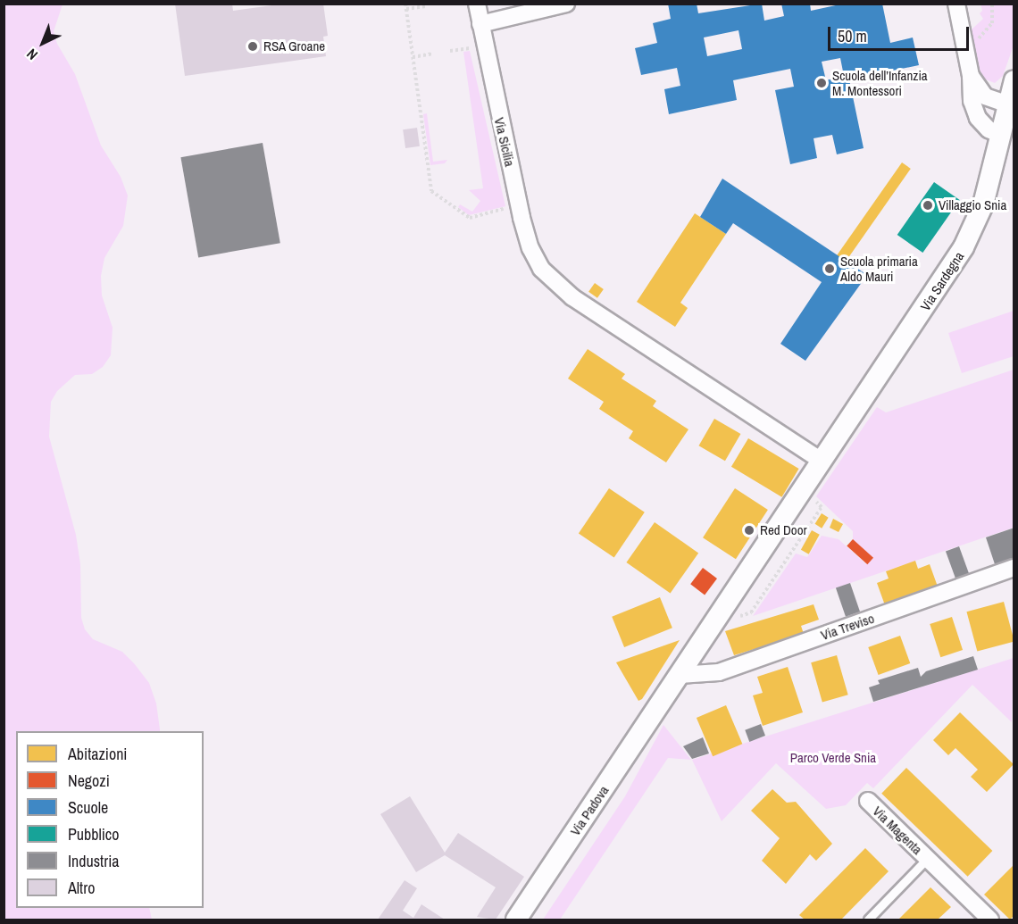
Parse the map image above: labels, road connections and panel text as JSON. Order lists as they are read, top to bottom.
{
  "streets": {
    "street": [
      "Via Sicilia",
      "Via Sardegna",
      "Via Treviso",
      "Via Padova",
      "Via Magenta"
    ]
  },
  "crossings": [
    ["Via Sicilia", "Via Sardegna"],
    ["Via Sardegna", "Via Treviso"],
    ["Via Sardegna", "Via Padova"],
    ["Via Treviso", "Via Padova"]
  ],
  "parks": ["Parco Verde Snia"],
  "places": [
    "RSA Groane",
    "Scuola dell’Infanzia M. Montessori",
    "Villaggio Snia",
    "Scuola primaria Aldo Mauri",
    "Red Door"
  ],
  "legend": [
    "Abitazioni",
    "Negozi",
    "Scuole",
    "Pubblico",
    "Industria",
    "Altro"
  ],
  "scale_bar": "50 m",
  "north": "bottom left"
}
